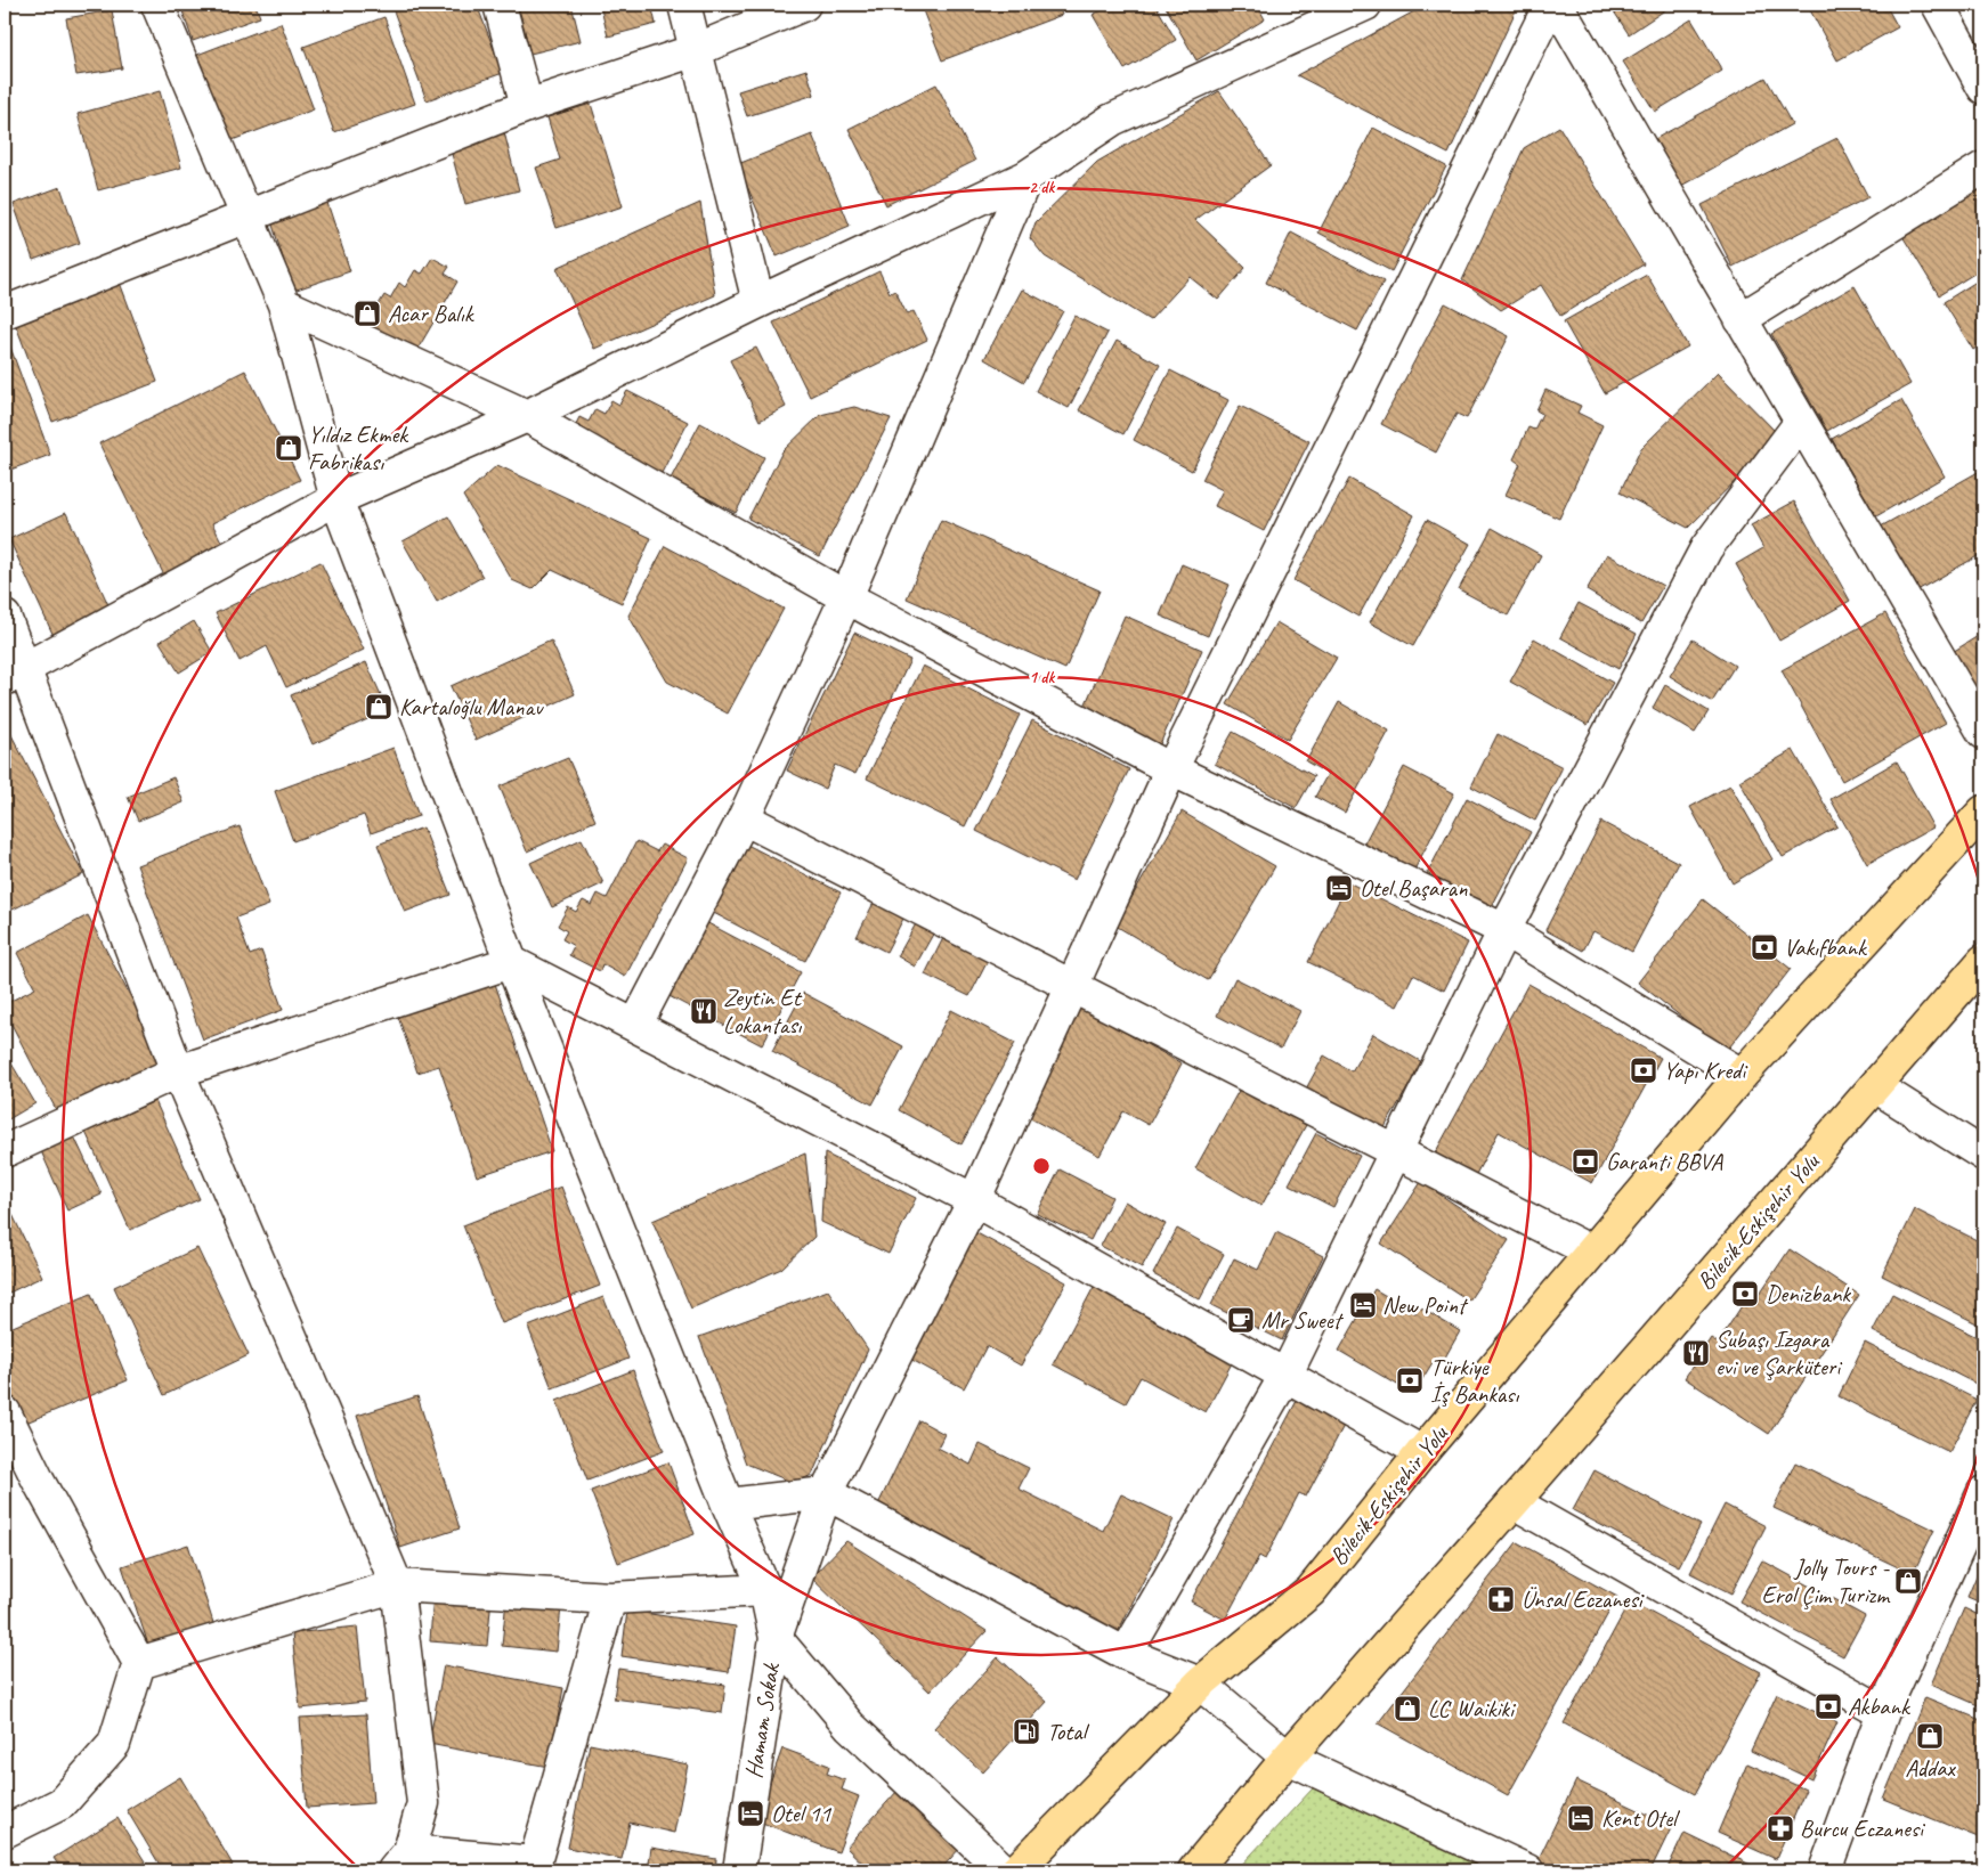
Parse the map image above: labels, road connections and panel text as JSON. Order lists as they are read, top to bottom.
{
  "streets": {
    "main road": ["Bilecik-Eskişehir Yolu"],
    "street": ["Hamam Sokak"]
  },
  "places": {
    "shop": [
      "Acar Balık",
      "Yıldız Ekmek Fabrikası",
      "Kartaloğlu Manav",
      "Jolly Tours - Erol Çim Turizm",
      "LC Waikiki",
      "Addax"
    ],
    "hotel": [
      "Otel Başaran",
      "New Point",
      "Otel 11",
      "Kent Otel"
    ],
    "bank": [
      "Vakıfbank",
      "Yapı Kredi",
      "Garanti BBVA",
      "Denizbank",
      "Türkiye İş Bankası",
      "Akbank"
    ],
    "restaurant": ["Zeytin Et Lokantası", "Subaşı Izgara evi ve Şarküteri"],
    "cafe": ["Mr Sweet"],
    "pharmacy": ["Ünsal Eczanesi", "Burcu Eczanesi"],
    "fuel station": ["Total"]
  },
  "rings": ["2 dk", "1 dk"]
}
